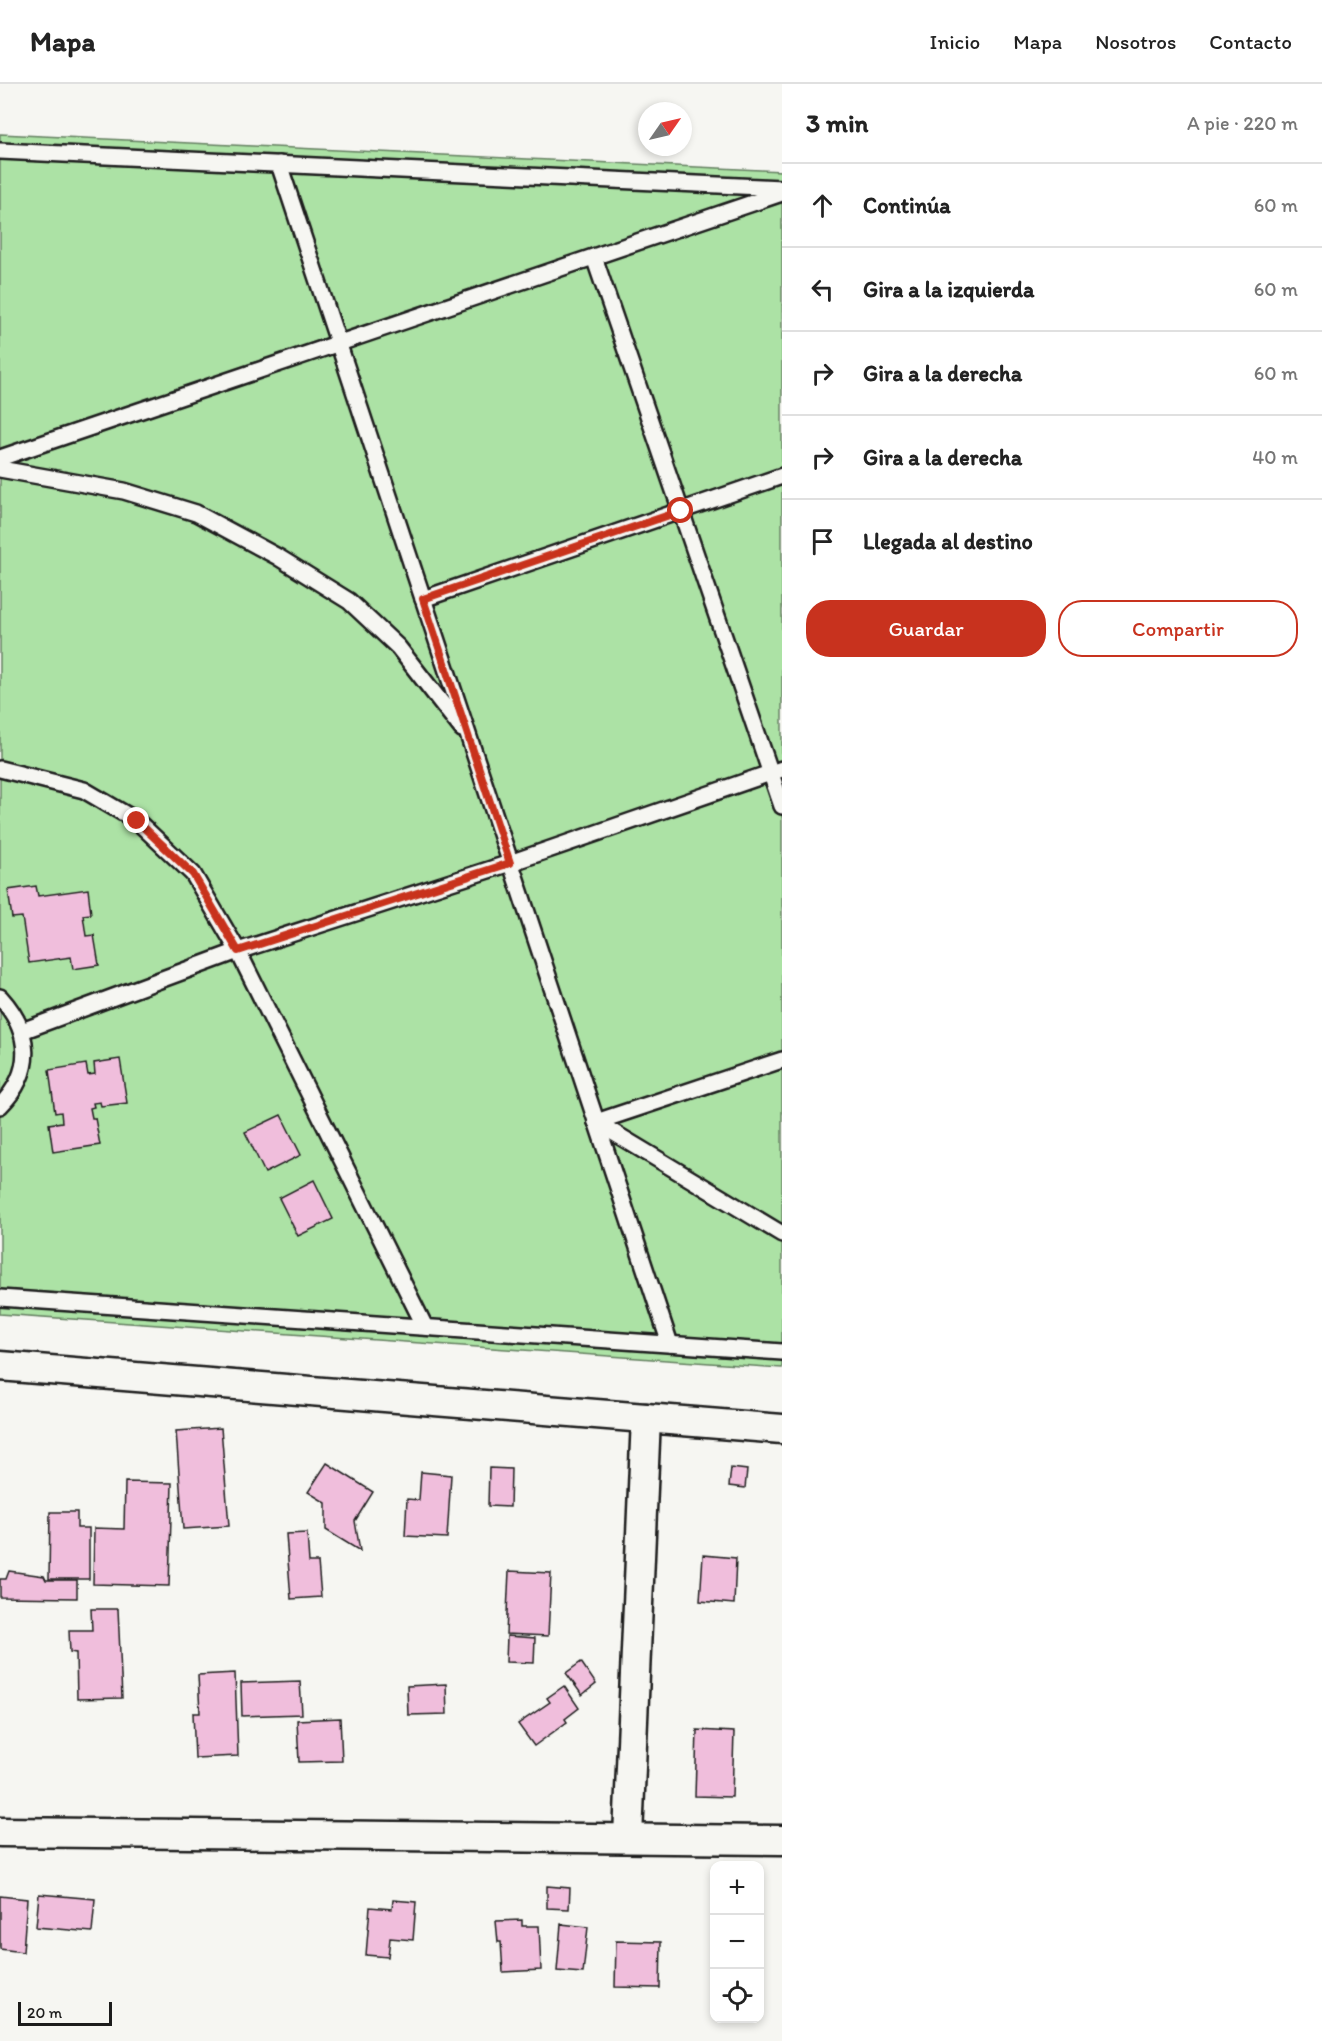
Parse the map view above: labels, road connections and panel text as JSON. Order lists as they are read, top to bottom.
{
  "scale_bar": "20 m",
  "north": "top right",
  "page": {
    "header": "Mapa",
    "nav": [
      "Inicio",
      "Mapa",
      "Nosotros",
      "Contacto"
    ],
    "heading": ["3 min", "A pie · 220 m"],
    "list": [
      ["Continúa", "60 m"],
      ["Gira a la izquierda", "60 m"],
      ["Gira a la derecha", "60 m"],
      ["Gira a la derecha", "40 m"],
      "Llegada al destino"
    ],
    "buttons": ["Guardar", "Compartir"],
    "map_buttons": ["+", "−"],
    "scale": "20 m"
  }
}
